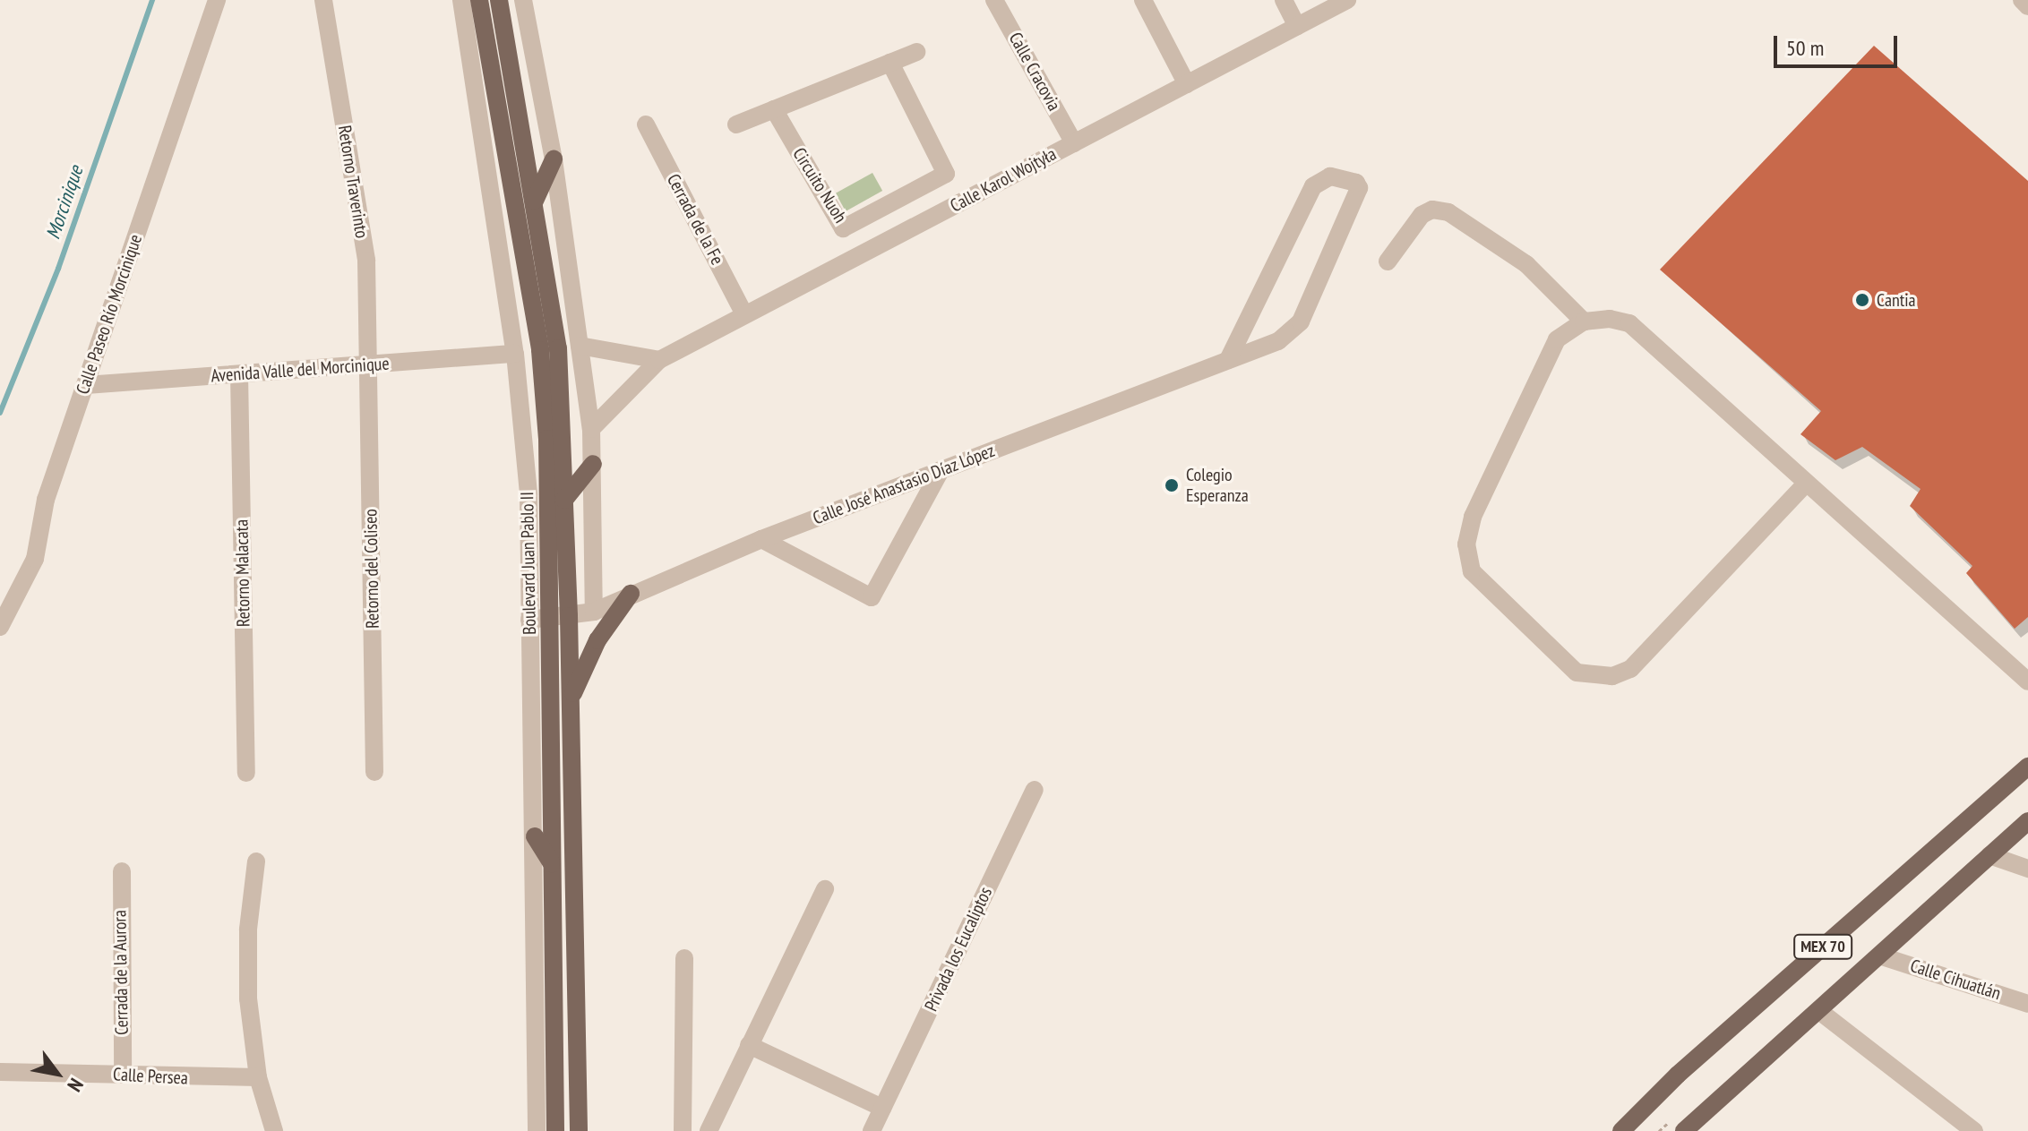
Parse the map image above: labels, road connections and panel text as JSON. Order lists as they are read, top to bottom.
{
  "streets": {
    "main road": ["Boulevard Juan Pablo II", "MEX 70"],
    "street": [
      "Calle Cracovia",
      "Calle Karol Wojtyła",
      "Retorno Traverinto",
      "Circuito Nuoh",
      "Cerrada de la Fe",
      "Calle Paseo Río Morcinique",
      "Avenida Valle del Morcinique",
      "Calle José Anastasio Díaz López",
      "Retorno del Coliseo",
      "Retorno Malacata",
      "Privada los Eucaliptos",
      "Cerrada de la Aurora",
      "Calle Cihuatlán",
      "Calle Persea"
    ]
  },
  "crossings": [
    ["Calle Cracovia", "Calle Karol Wojtyła"],
    ["Calle Karol Wojtyła", "Cerrada de la Fe"],
    ["Retorno Traverinto", "Avenida Valle del Morcinique"],
    ["Retorno Traverinto", "Retorno del Coliseo"],
    ["Calle Paseo Río Morcinique", "Avenida Valle del Morcinique"],
    ["Avenida Valle del Morcinique", "Boulevard Juan Pablo II"],
    ["Avenida Valle del Morcinique", "Retorno del Coliseo"],
    ["Avenida Valle del Morcinique", "Retorno Malacata"],
    ["Calle José Anastasio Díaz López", "Boulevard Juan Pablo II"],
    ["MEX 70", "Calle Cihuatlán"],
    ["Cerrada de la Aurora", "Calle Persea"]
  ],
  "water": ["Morcinique"],
  "places": ["Cantia", "Colegio Esperanza"],
  "scale_bar": "50 m",
  "north": "bottom right"
}
